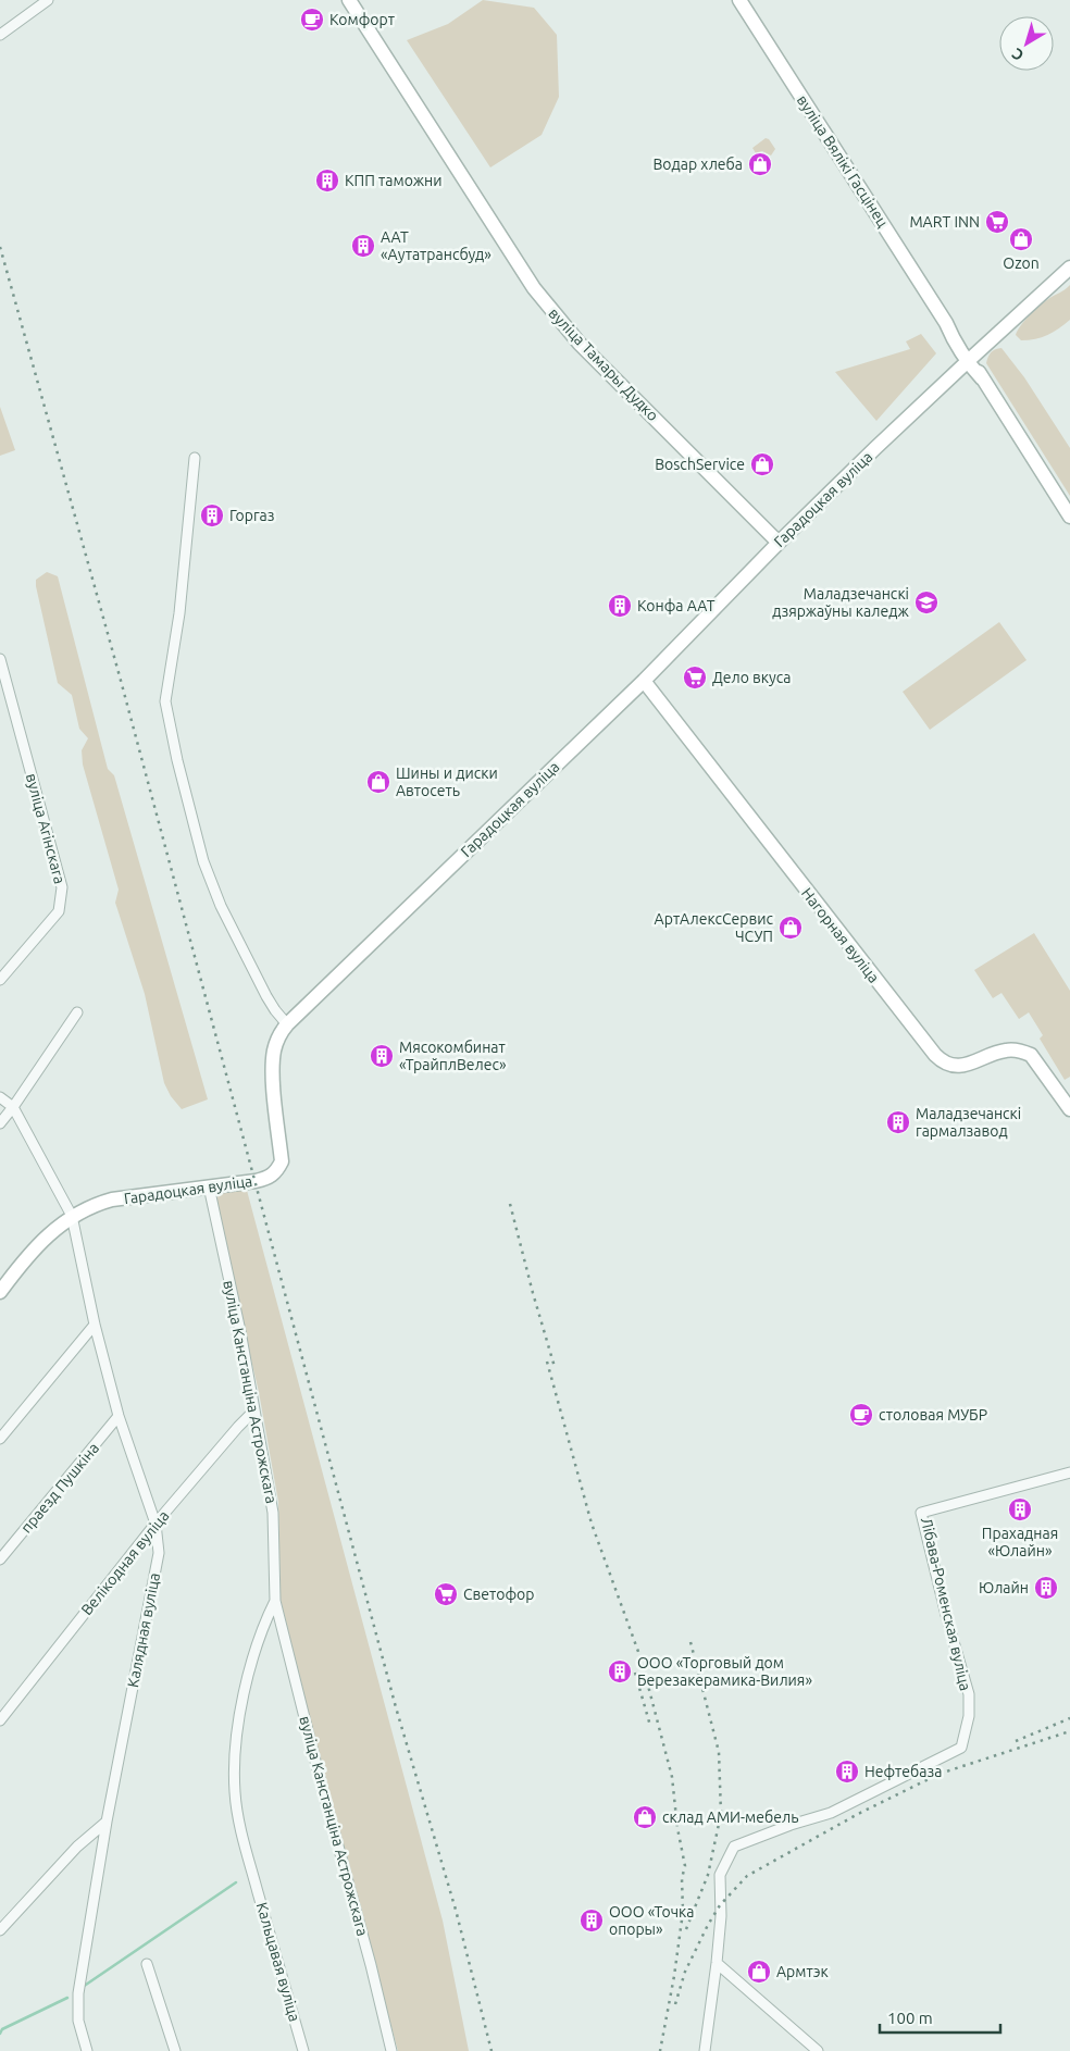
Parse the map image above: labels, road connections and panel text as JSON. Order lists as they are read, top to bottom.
{
  "streets": {
    "street": [
      "вуліца Вялікі Гасцінец",
      "вуліца Тамары Дудко",
      "Гарадоцкая вуліца",
      "вуліца Агінскага",
      "Нагорная вуліца",
      "вуліца Канстанціна Астрожскага",
      "праезд Пушкіна",
      "Велікодная вуліца",
      "Лібава-Роменская вуліца",
      "Калядная вуліца",
      "Кальцавая вуліца"
    ]
  },
  "crossings": [
    ["вуліца Вялікі Гасцінец", "Гарадоцкая вуліца"],
    ["вуліца Тамары Дудко", "Гарадоцкая вуліца"],
    ["Гарадоцкая вуліца", "Нагорная вуліца"],
    ["Гарадоцкая вуліца", "вуліца Канстанціна Астрожскага"],
    ["Гарадоцкая вуліца", "Калядная вуліца"],
    ["вуліца Канстанціна Астрожскага", "Велікодная вуліца"],
    ["вуліца Канстанціна Астрожскага", "Кальцавая вуліца"],
    ["праезд Пушкіна", "Калядная вуліца"],
    ["Велікодная вуліца", "Калядная вуліца"]
  ],
  "places": {
    "cafe": ["Комфорт", "столовая МУБР"],
    "shop": [
      "Водар хлеба",
      "Ozon",
      "BoschService",
      "Шины и диски Автосеть",
      "АртАлексСервис ЧСУП",
      "склад АМИ-мебель",
      "Армтэк"
    ],
    "building": [
      "КПП таможни",
      "ААТ «Аутатрансбуд»",
      "Горгаз",
      "Конфа ААТ",
      "Мясокомбинат «ТрайплВелес»",
      "Маладзечанскі гармалзавод",
      "Прахадная «Юлайн»",
      "Юлайн",
      "ООО «Торговый дом Березакерамика-Вилия»",
      "Нефтебаза",
      "ООО «Точка опоры»"
    ],
    "supermarket": ["MART INN", "Дело вкуса", "Светофор"],
    "school or university": ["Маладзечанскі дзяржаўны каледж"]
  },
  "scale_bar": "100 m",
  "north": "bottom left"
}
